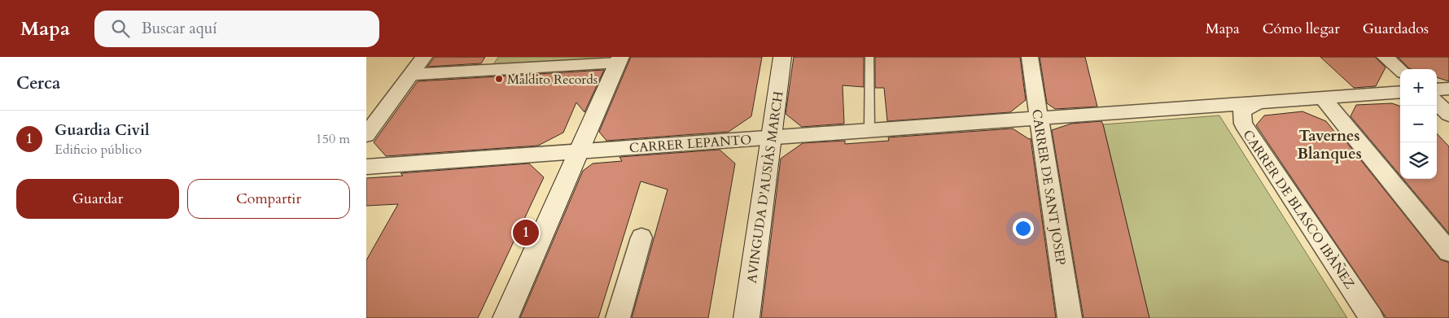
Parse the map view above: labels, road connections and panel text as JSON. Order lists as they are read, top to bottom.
{
  "streets": {
    "street": [
      "CARRER LEPANTO",
      "AVINGUDA D'AUSIÀS MARCH",
      "CARRER DE SANT JOSEP",
      "CARRER DE BLASCO IBÀÑEZ"
    ]
  },
  "crossings": [
    ["CARRER LEPANTO", "AVINGUDA D'AUSIÀS MARCH"],
    ["CARRER LEPANTO", "CARRER DE SANT JOSEP"],
    ["CARRER LEPANTO", "CARRER DE BLASCO IBÀÑEZ"]
  ],
  "districts": ["Tavernes Blanques"],
  "places": ["Maldito Records"],
  "page": {
    "header": "Mapa",
    "search": "Buscar aquí",
    "nav": ["Mapa", "Cómo llegar", "Guardados"],
    "heading": "Cerca",
    "map_buttons": ["+", "−"],
    "list": [
      {
        "mark": "1",
        "name": "Guardia Civil",
        "note": "Edificio público",
        "value": "150 m"
      }
    ],
    "buttons": ["Guardar", "Compartir"],
    "pins": "1"
  }
}
